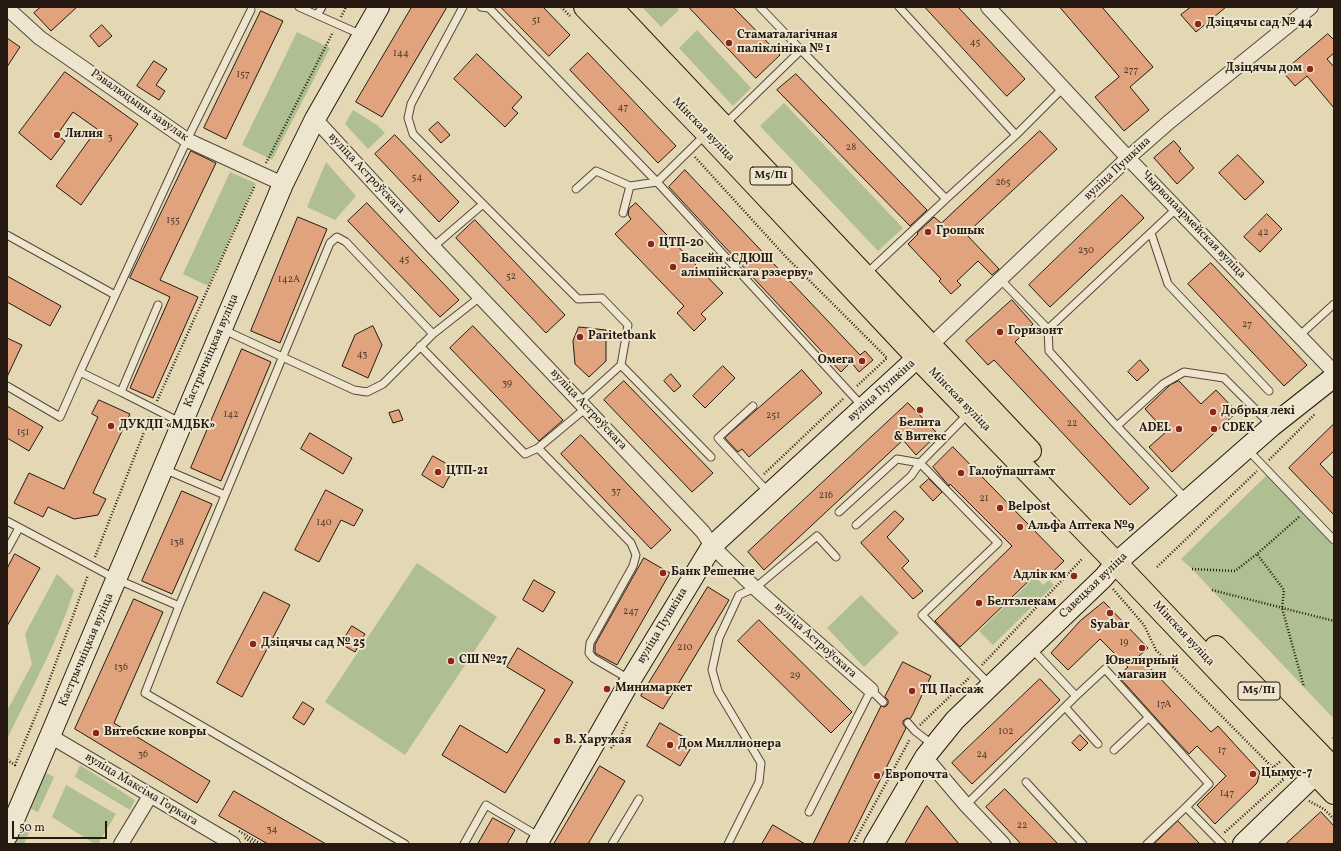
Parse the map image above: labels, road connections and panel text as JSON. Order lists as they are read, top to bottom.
{
  "streets": {
    "main road": [
      "Мінская вуліца",
      "вуліца Пушкіна",
      "М5/П1",
      "Кастрычніцкая вуліца",
      "Савецкая вуліца"
    ],
    "street": [
      "Рэвалюцыны завулак",
      "вуліца Астроўскага",
      "Чырвонаармейская вуліца",
      "вуліца Максіма Горкага"
    ]
  },
  "crossings": [
    ["Рэвалюцыны завулак", "Кастрычніцкая вуліца"],
    ["Мінская вуліца", "вуліца Пушкіна"],
    ["Мінская вуліца", "Савецкая вуліца"],
    ["вуліца Пушкіна", "вуліца Астроўскага"],
    ["вуліца Пушкіна", "Чырвонаармейская вуліца"],
    ["вуліца Астроўскага", "Кастрычніцкая вуліца"],
    ["Кастрычніцкая вуліца", "вуліца Максіма Горкага"]
  ],
  "places": [
    "Дзіцячы сад № 44",
    "Стаматалагічная паліклініка № 1",
    "Дзіцячы дом",
    "Лилия",
    "Грошык",
    "ЦТП-20",
    "Басейн «СДЮШ алімпійскага рэзерву»",
    "Горизонт",
    "Paritetbank",
    "Омега",
    "Белита & Витекс",
    "Добрыя лекі",
    "ДУКДП «МДБК»",
    "ADEL",
    "CDEK",
    "ЦТП-21",
    "Галоўпаштамт",
    "Belpost",
    "Альфа Аптека №9",
    "Банк Решение",
    "Адлік км",
    "Белтэлекам",
    "Syabar",
    "Дзіцячы сад № 25",
    "Ювелирный магазин",
    "СШ №27",
    "Минимаркет",
    "ТЦ Пассаж",
    "Витебские ковры",
    "В. Харужая",
    "Дом Миллионера",
    "Цымус-7",
    "Европочта"
  ],
  "house_numbers": [
    "51",
    "45",
    "144",
    "277",
    "157",
    "47",
    "3",
    "28",
    "54",
    "265",
    "155",
    "42",
    "230",
    "45",
    "52",
    "142А",
    "27",
    "43",
    "39",
    "142",
    "251",
    "22",
    "151",
    "37",
    "216",
    "21",
    "140",
    "138",
    "247",
    "19",
    "210",
    "136",
    "29",
    "17А",
    "102",
    "17",
    "36",
    "24",
    "147",
    "22",
    "34"
  ],
  "scale_bar": "50 m"
}
